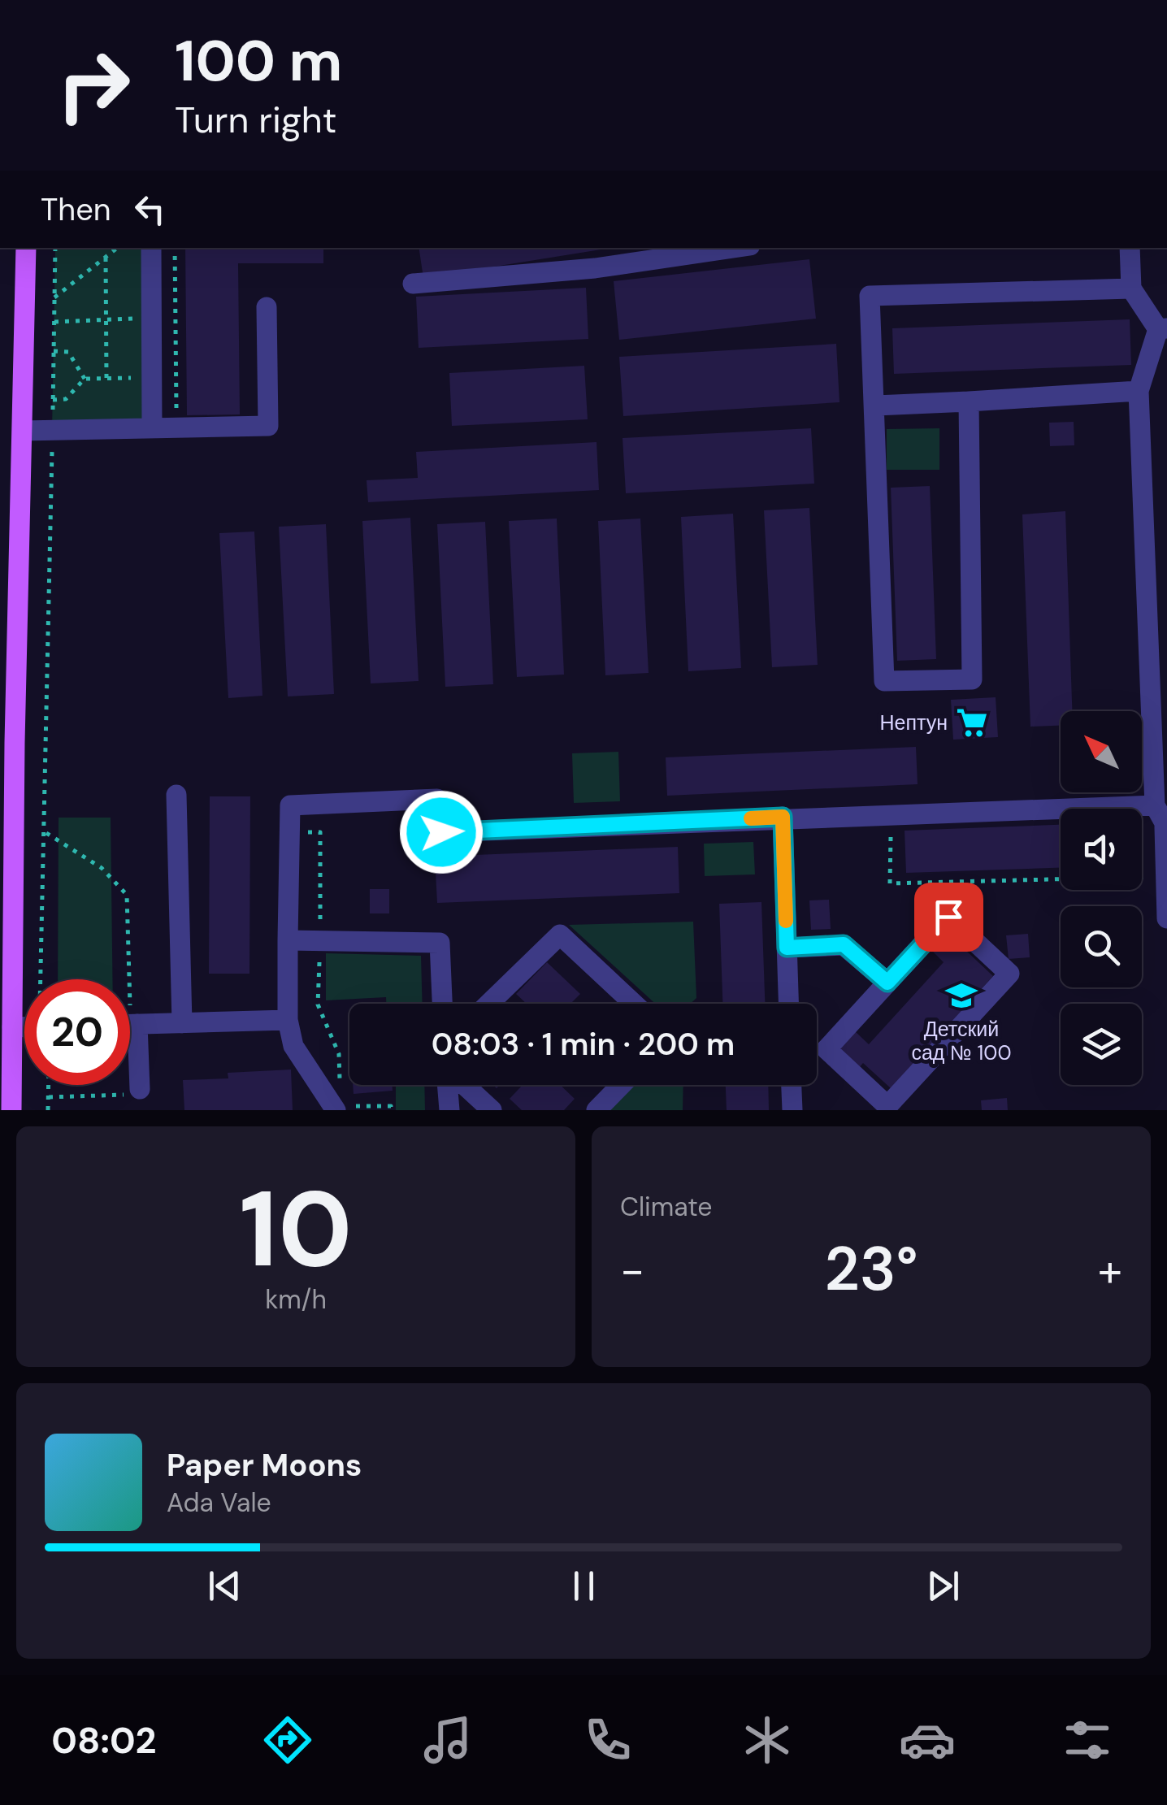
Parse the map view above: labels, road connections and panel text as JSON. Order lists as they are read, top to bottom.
{
  "places": {
    "supermarket": ["Нептун"],
    "school or university": ["Детский сад № 100"]
  },
  "north": "top left",
  "page": {
    "turn": ["100 m", "Turn right"],
    "then": "Then",
    "limit": "20",
    "trip": "08:03 · 1 min · 200 m",
    "tile": [
      ["10", "km/h"],
      "Climate"
    ],
    "heat": ["−", "23°", "+"],
    "song": ["Paper Moons", "Ada Vale"],
    "tabs": "08:02"
  }
}
